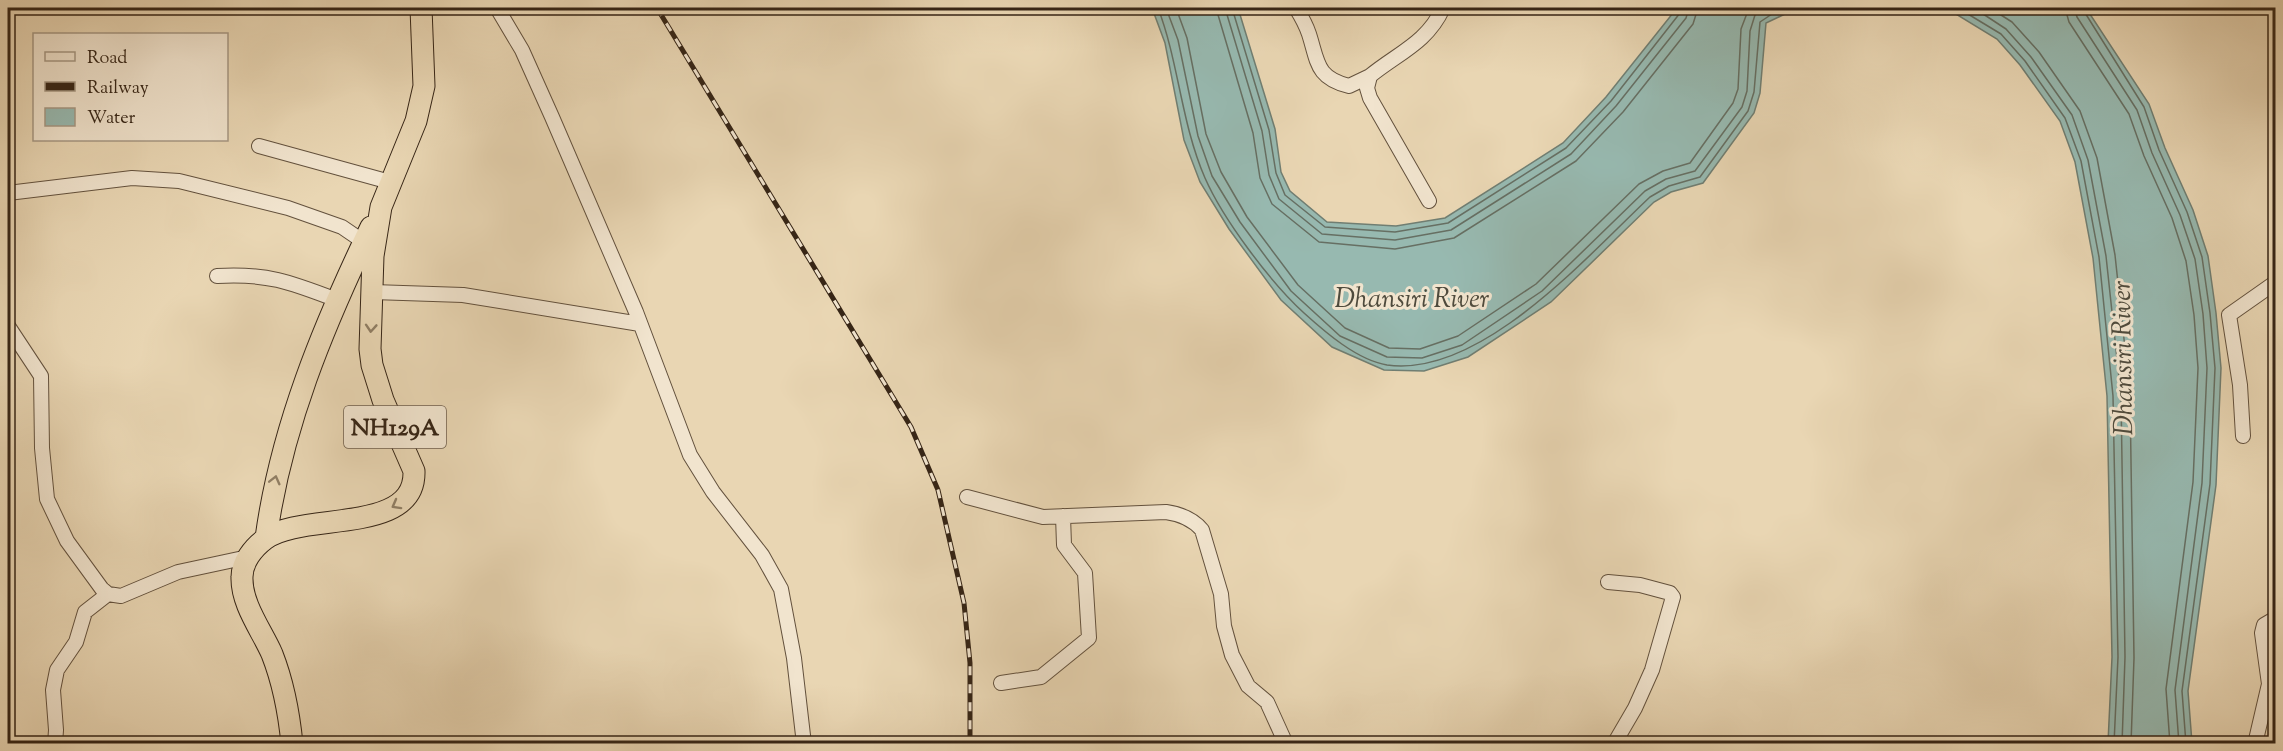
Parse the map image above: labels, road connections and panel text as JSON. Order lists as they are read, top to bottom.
{
  "streets": {
    "highway": ["NH129A"]
  },
  "water": ["Dhansiri River"],
  "legend": ["Road", "Railway", "Water"]
}
